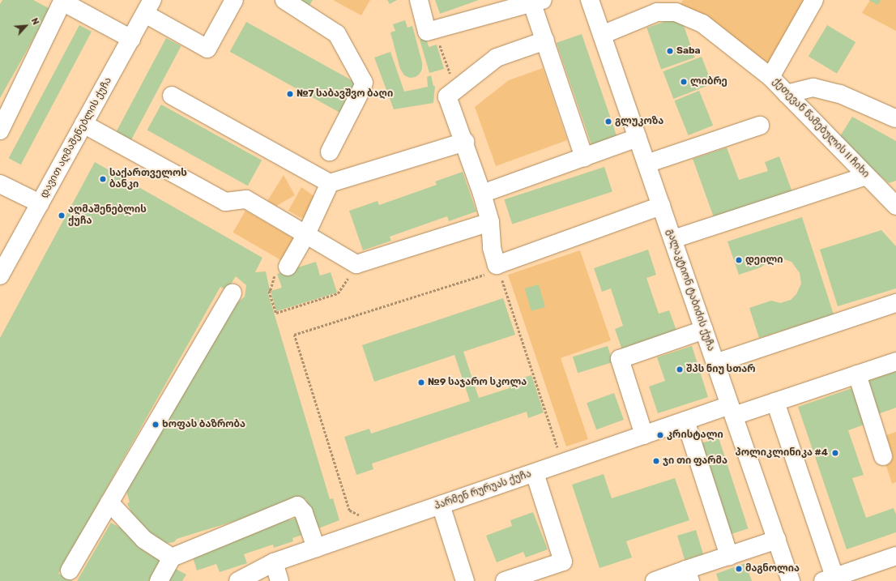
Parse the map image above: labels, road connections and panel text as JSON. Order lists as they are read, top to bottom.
{
  "streets": {
    "street": [
      "ქეთევან წამებულის II ჩიხი",
      "დავით აღმაშენებლის ქუჩა",
      "გალაკტიონ ტაბიძის ქუჩა",
      "პარმენ რურუას ქუჩა"
    ]
  },
  "crossings": [
    ["გალაკტიონ ტაბიძის ქუჩა", "პარმენ რურუას ქუჩა"]
  ],
  "places": [
    "Saba",
    "ლიბრე",
    "№7 საბავშვო ბაღი",
    "გლუკოზა",
    "საქართველოს ბანკი",
    "აღმაშენებლის ქუჩა",
    "დეილი",
    "შპს ნიუ სთარ",
    "№9 საჯარო სკოლა",
    "Ხოფას Ბაზრობა",
    "კრისტალი",
    "პოლიკლინიკა #4",
    "ჯი თი ფარმა",
    "მაგნოლია"
  ],
  "north": "top right"
}
